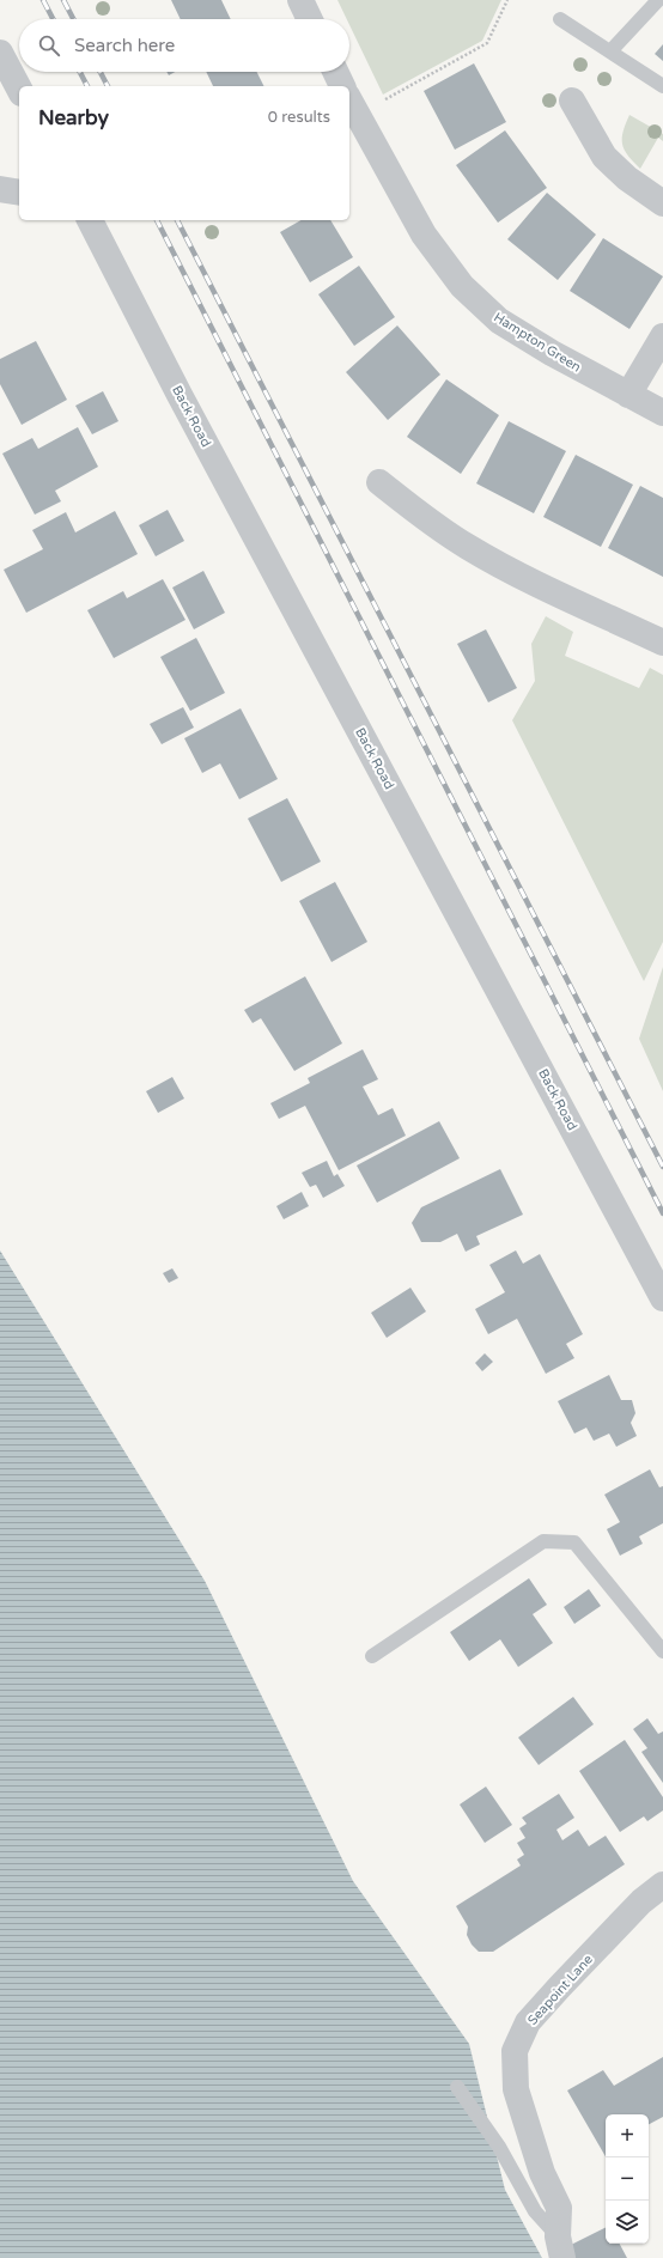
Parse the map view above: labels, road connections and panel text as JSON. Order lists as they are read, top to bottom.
{
  "streets": {
    "street": ["Hampton Green", "Back Road", "Seapoint Lane"]
  },
  "page": {
    "search": "Search here",
    "heading": ["Nearby", "0 results"],
    "map_buttons": ["+", "−"]
  }
}
